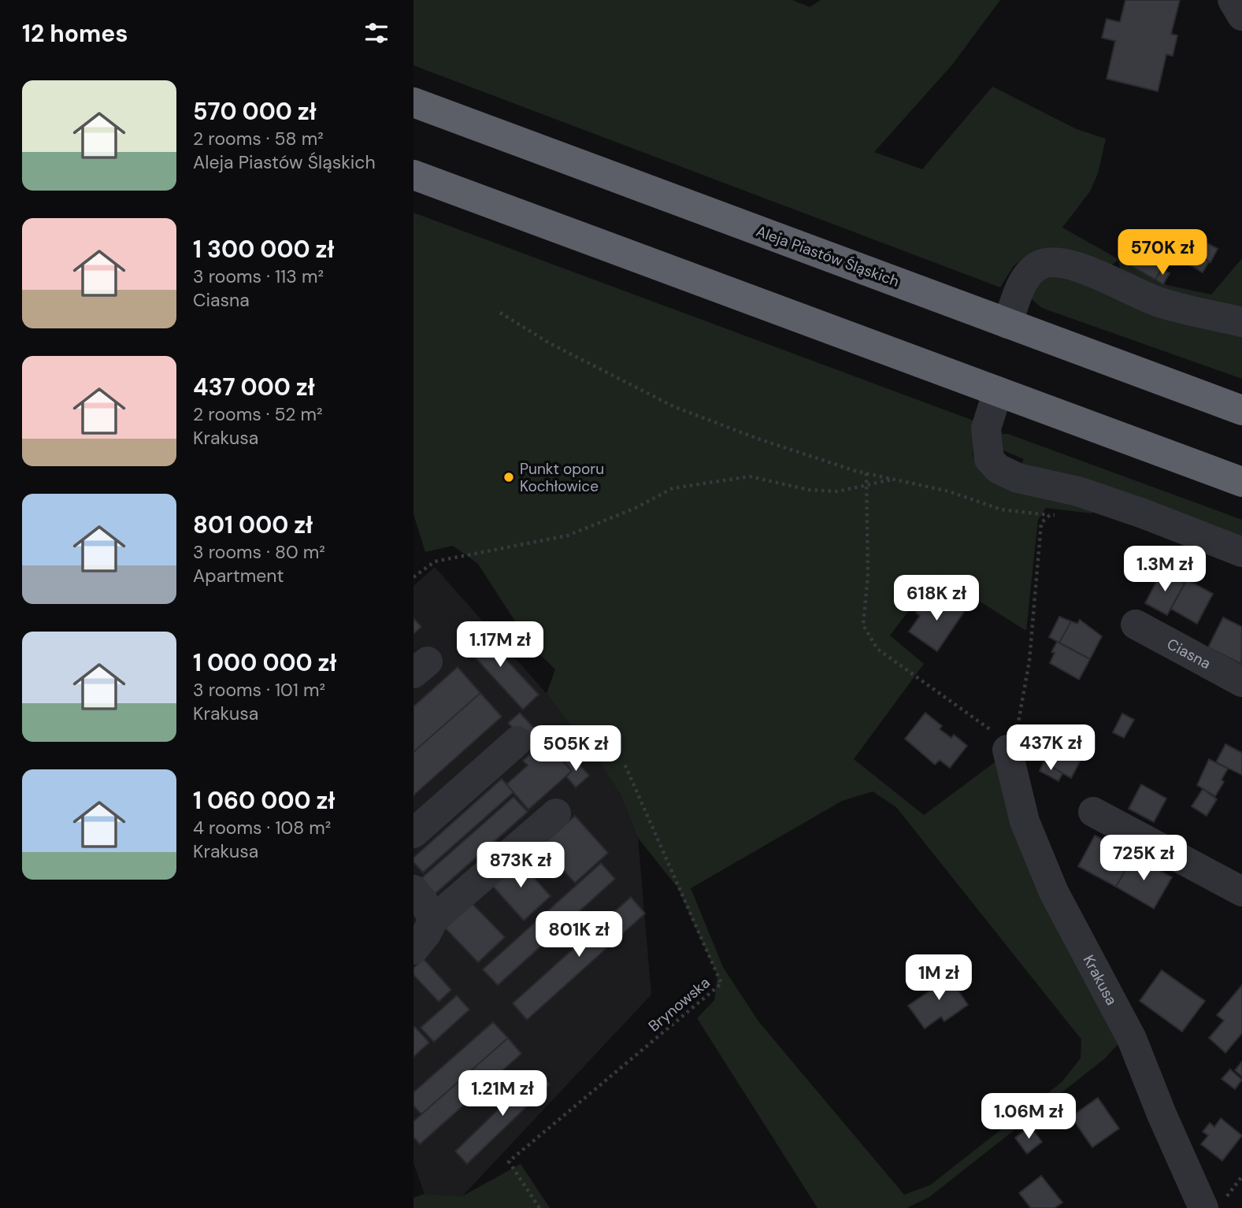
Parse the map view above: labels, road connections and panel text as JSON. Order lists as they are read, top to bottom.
{
  "streets": {
    "highway": ["Aleja Piastów Śląskich"],
    "street": ["Ciasna", "Krakusa"],
    "path": ["Brynowska"]
  },
  "places": ["Punkt oporu Kochłowice"],
  "page": {
    "heading": "12 homes",
    "list": [
      {
        "name": "570 000 zł",
        "note": "2 rooms · 58 m² · Aleja Piastów Śląskich"
      },
      {
        "name": "1 300 000 zł",
        "note": "3 rooms · 113 m² · Ciasna"
      },
      {
        "name": "437 000 zł",
        "note": "2 rooms · 52 m² · Krakusa"
      },
      {
        "name": "801 000 zł",
        "note": "3 rooms · 80 m² · Apartment"
      },
      {
        "name": "1 000 000 zł",
        "note": "3 rooms · 101 m² · Krakusa"
      },
      {
        "name": "1 060 000 zł",
        "note": "4 rooms · 108 m² · Krakusa"
      }
    ],
    "price": [
      "570K zł",
      "1.3M zł",
      "618K zł",
      "1.17M zł",
      "437K zł",
      "505K zł",
      "725K zł",
      "873K zł",
      "801K zł",
      "1M zł",
      "1.21M zł",
      "1.06M zł"
    ]
  }
}
